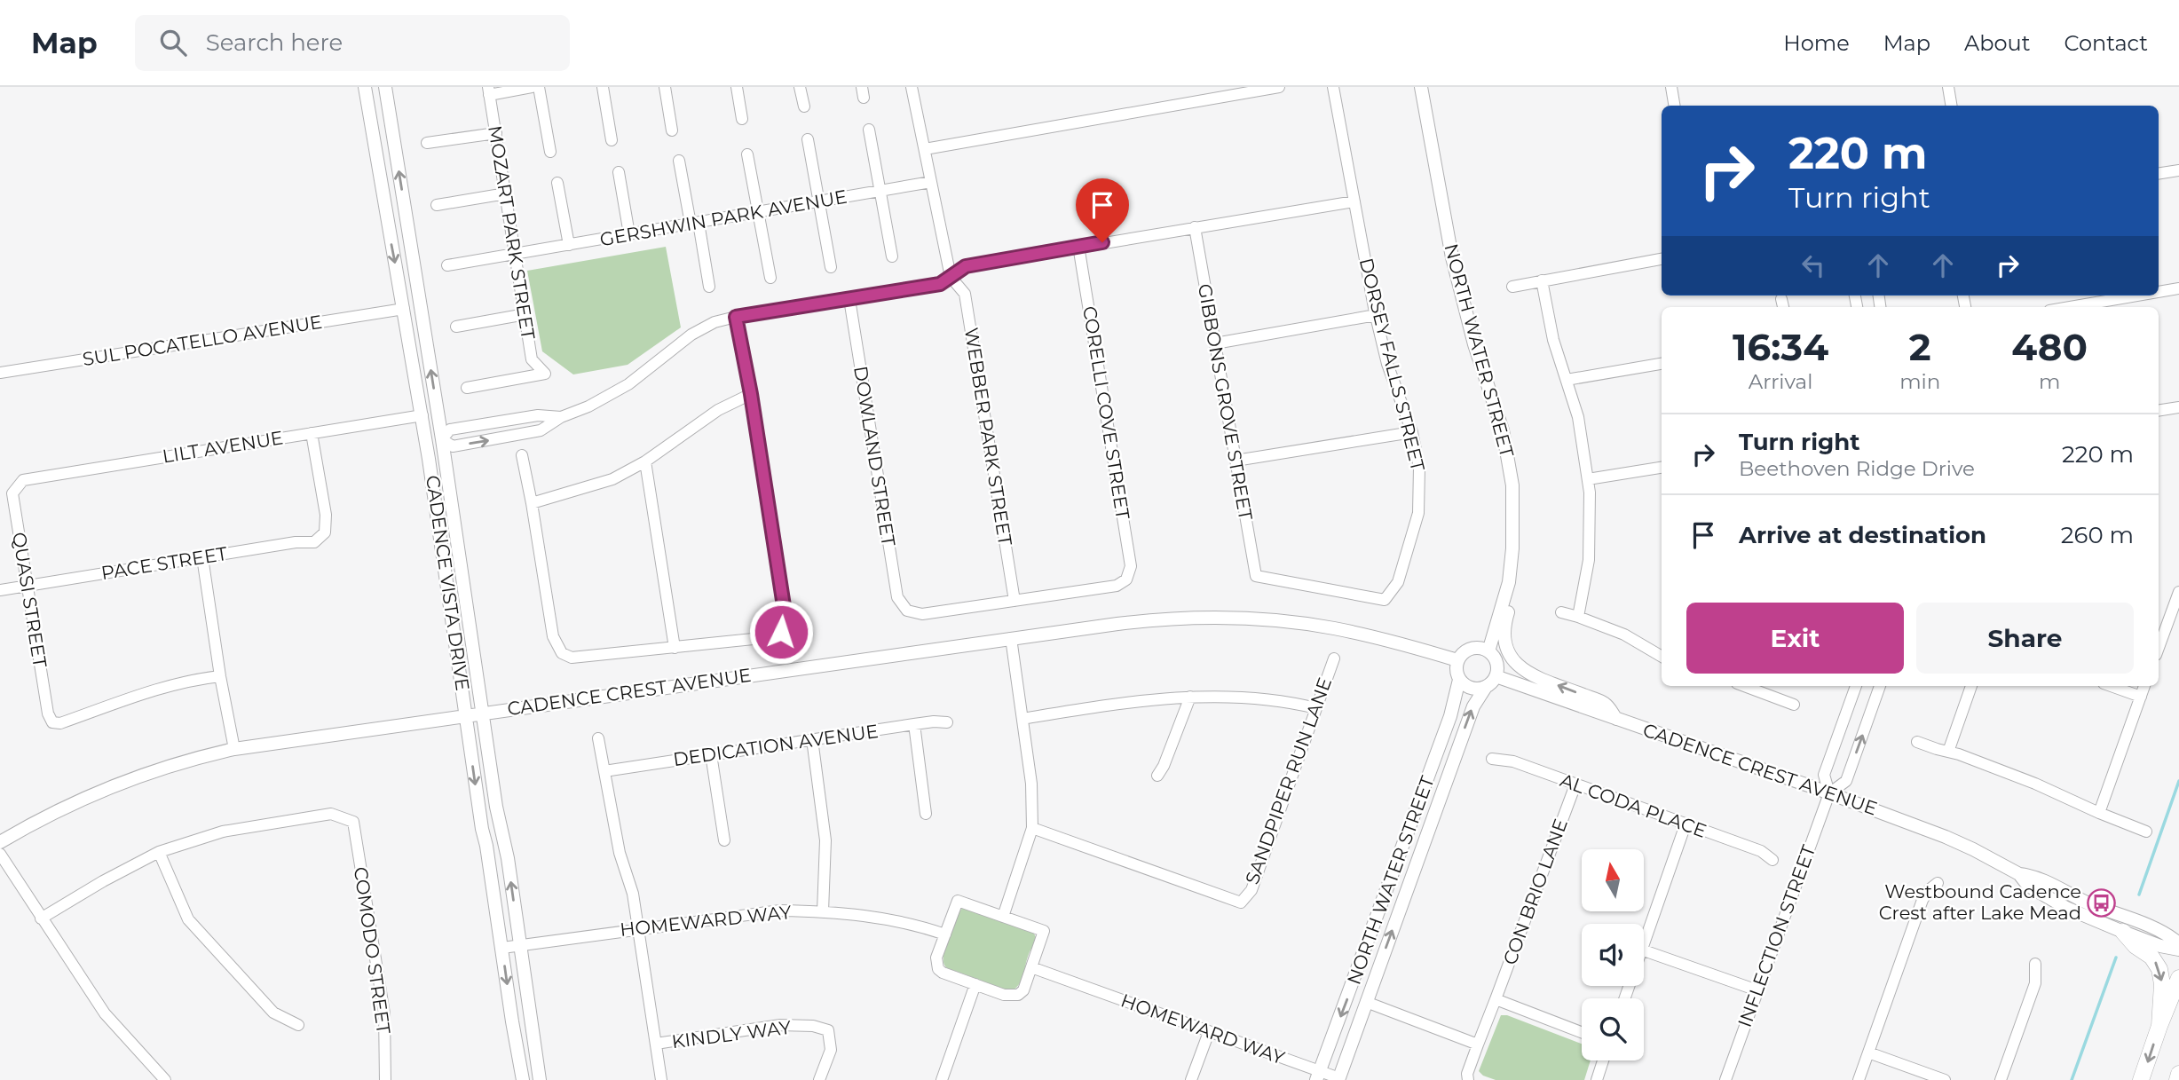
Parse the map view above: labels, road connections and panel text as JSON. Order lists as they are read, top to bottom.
{
  "streets": {
    "street": [
      "GERSHWIN PARK AVENUE",
      "MOZART PARK STREET",
      "SUL POCATELLO AVENUE",
      "NORTH WATER STREET",
      "DORSEY FALLS STREET",
      "GIBBONS GROVE STREET",
      "CORELLI COVE STREET",
      "WEBBER PARK STREET",
      "LILT AVENUE",
      "DOWLAND STREET",
      "PACE STREET",
      "CADENCE VISTA DRIVE",
      "QUASI STREET",
      "CADENCE CREST AVENUE",
      "DEDICATION AVENUE",
      "SANDPIPER RUN LANE",
      "AL CODA PLACE",
      "CON BRIO LANE",
      "HOMEWARD WAY",
      "INFLECTION STREET",
      "COMODO STREET",
      "KINDLY WAY"
    ]
  },
  "crossings": [
    ["GERSHWIN PARK AVENUE", "MOZART PARK STREET"],
    ["GERSHWIN PARK AVENUE", "WEBBER PARK STREET"],
    ["SUL POCATELLO AVENUE", "CADENCE VISTA DRIVE"],
    ["NORTH WATER STREET", "CADENCE CREST AVENUE"],
    ["NORTH WATER STREET", "HOMEWARD WAY"],
    ["DORSEY FALLS STREET", "GIBBONS GROVE STREET"],
    ["CORELLI COVE STREET", "WEBBER PARK STREET"],
    ["CORELLI COVE STREET", "DOWLAND STREET"],
    ["WEBBER PARK STREET", "DOWLAND STREET"],
    ["LILT AVENUE", "PACE STREET"],
    ["LILT AVENUE", "CADENCE VISTA DRIVE"],
    ["LILT AVENUE", "QUASI STREET"],
    ["PACE STREET", "QUASI STREET"],
    ["CADENCE VISTA DRIVE", "CADENCE CREST AVENUE"],
    ["CADENCE VISTA DRIVE", "HOMEWARD WAY"],
    ["CADENCE CREST AVENUE", "INFLECTION STREET"],
    ["AL CODA PLACE", "CON BRIO LANE"]
  ],
  "places": {
    "bus stop": ["Westbound Cadence Crest after Lake Mead"]
  },
  "north": "top",
  "page": {
    "header": "Map",
    "search": "Search here",
    "nav": [
      "Home",
      "Map",
      "About",
      "Contact"
    ],
    "turn": ["220 m", "Turn right"],
    "eta": [
      "16:34",
      "Arrival",
      "2",
      "min",
      "480",
      "m"
    ],
    "list": [
      {
        "name": "Turn right",
        "note": "Beethoven Ridge Drive",
        "value": "220 m"
      },
      {
        "name": "Arrive at destination",
        "value": "260 m"
      }
    ],
    "buttons": ["Exit", "Share"]
  }
}
